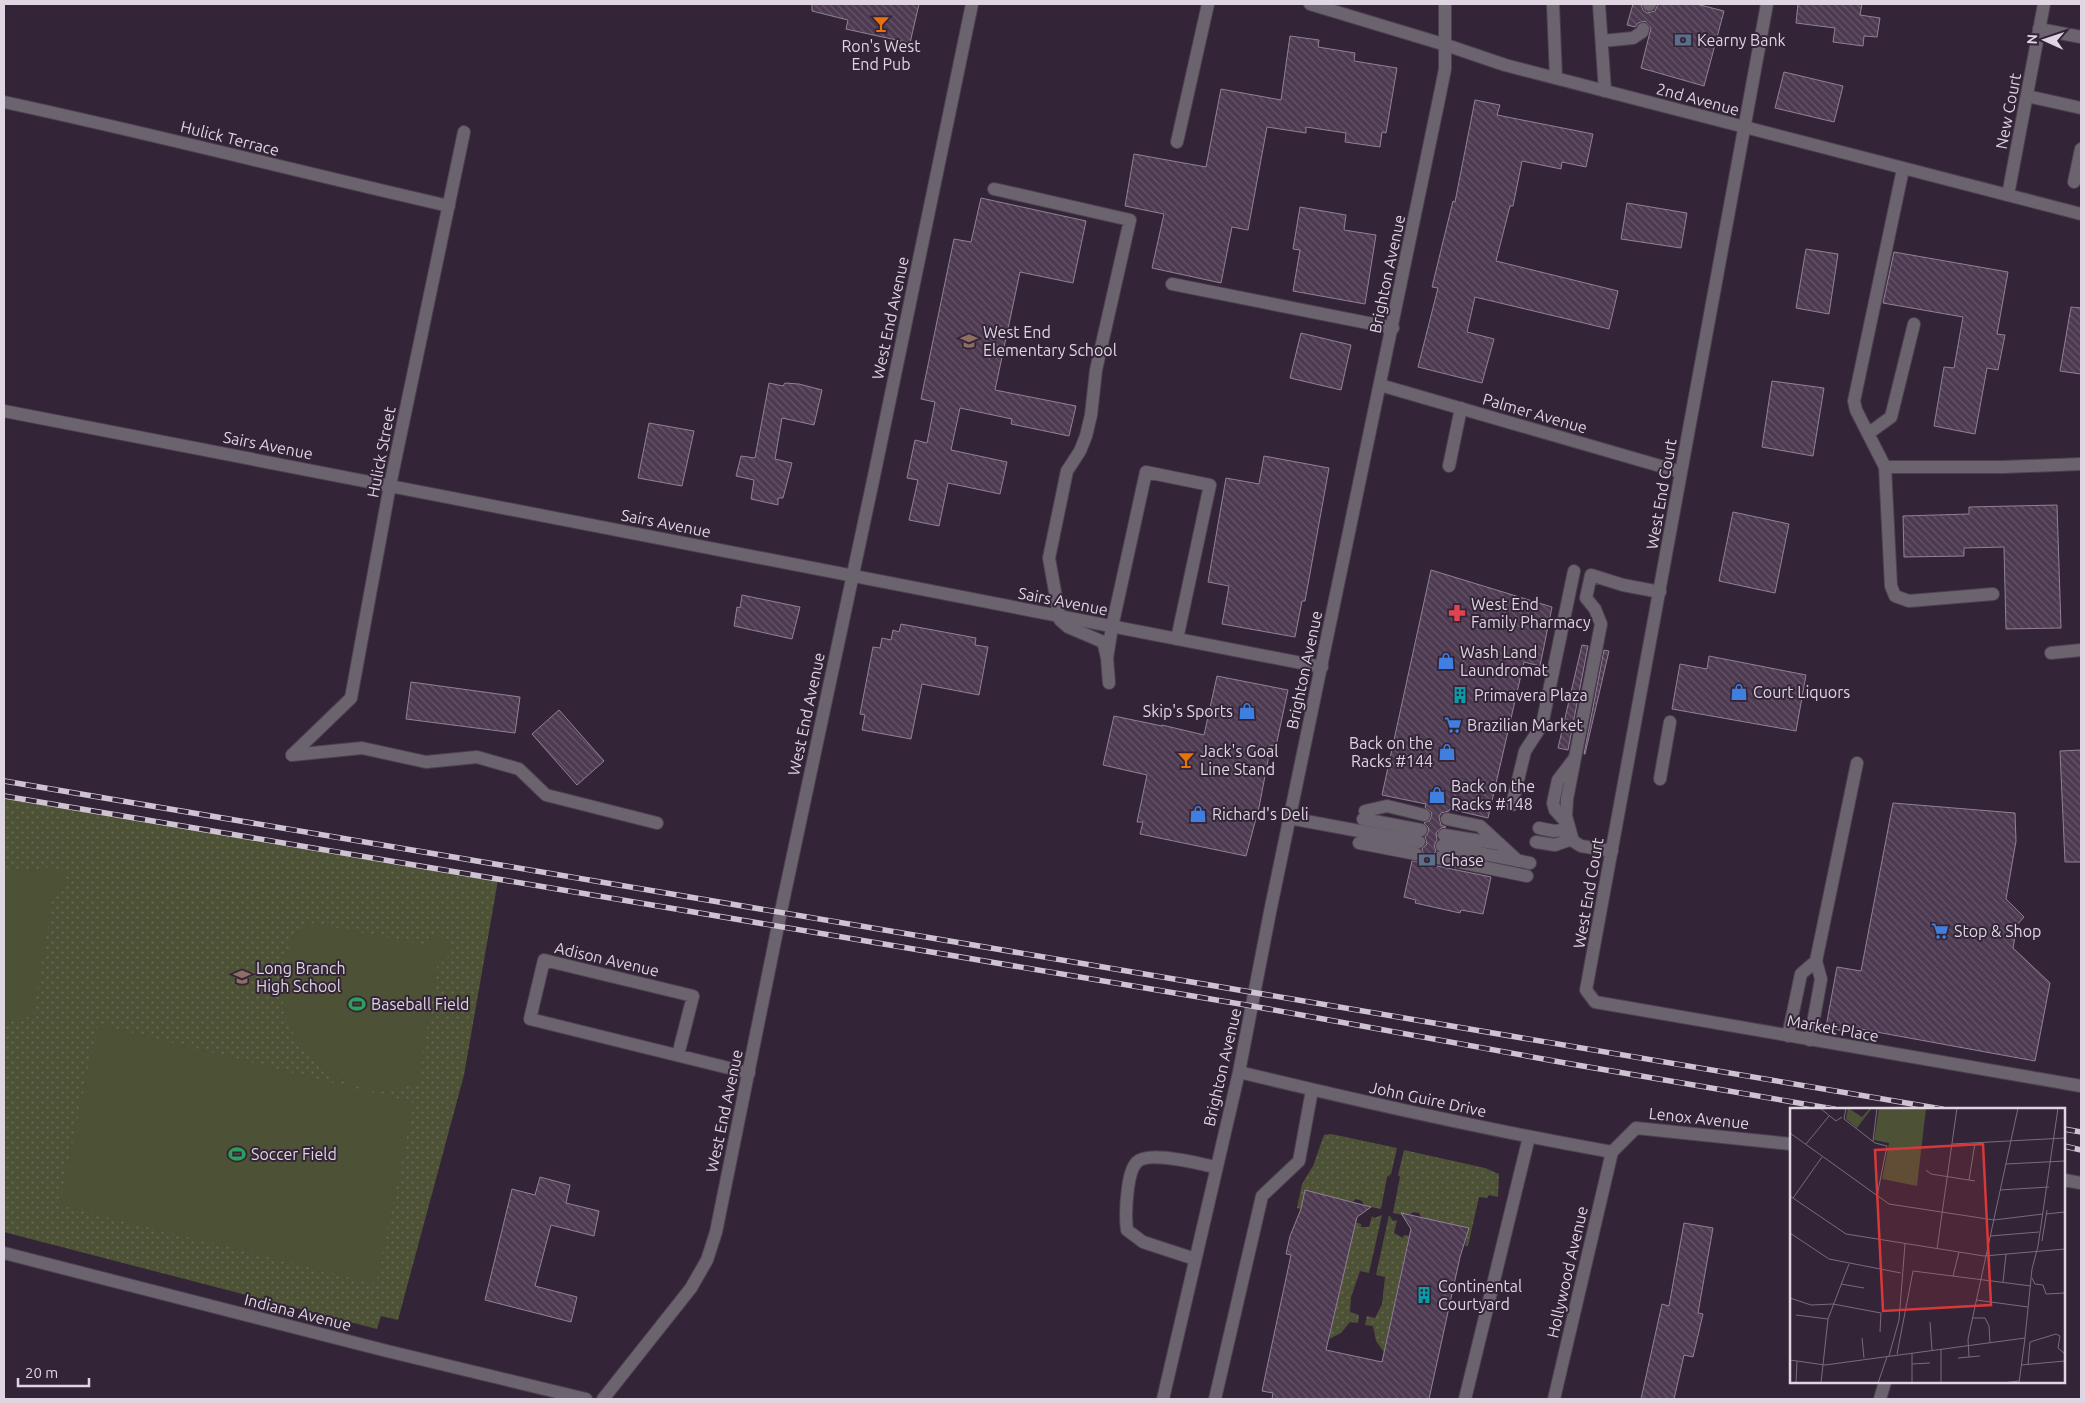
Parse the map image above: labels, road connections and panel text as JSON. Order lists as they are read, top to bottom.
{
  "streets": {
    "street": [
      "2nd Avenue",
      "New Court",
      "Hulick Terrace",
      "Brighton Avenue",
      "West End Avenue",
      "Palmer Avenue",
      "Sairs Avenue",
      "Hulick Street",
      "West End Court",
      "Adison Avenue",
      "Market Place",
      "John Guire Drive",
      "Lenox Avenue",
      "Hollywood Avenue",
      "Indiana Avenue"
    ]
  },
  "crossings": [
    ["2nd Avenue", "New Court"],
    ["2nd Avenue", "Brighton Avenue"],
    ["2nd Avenue", "West End Court"],
    ["Hulick Terrace", "Hulick Street"],
    ["Brighton Avenue", "Palmer Avenue"],
    ["Brighton Avenue", "Sairs Avenue"],
    ["Brighton Avenue", "John Guire Drive"],
    ["West End Avenue", "Sairs Avenue"],
    ["West End Avenue", "Adison Avenue"],
    ["Palmer Avenue", "West End Court"],
    ["Sairs Avenue", "Hulick Street"],
    ["West End Court", "Market Place"],
    ["John Guire Drive", "Lenox Avenue"],
    ["John Guire Drive", "Hollywood Avenue"],
    ["Lenox Avenue", "Hollywood Avenue"]
  ],
  "places": {
    "bar": ["Ron's West End Pub", "Jack's Goal Line Stand"],
    "bank": ["Kearny Bank", "Chase"],
    "school or university": ["West End Elementary School", "Long Branch High School"],
    "pharmacy": ["West End Family Pharmacy"],
    "shop": [
      "Wash Land Laundromat",
      "Court Liquors",
      "Skip's Sports",
      "Back on the Racks #144",
      "Back on the Racks #148",
      "Richard's Deli"
    ],
    "building": ["Primavera Plaza", "Continental Courtyard"],
    "supermarket": ["Brazilian Market", "Stop & Shop"],
    "sports": ["Baseball Field", "Soccer Field"]
  },
  "scale_bar": "20 m",
  "north": "left"
}
